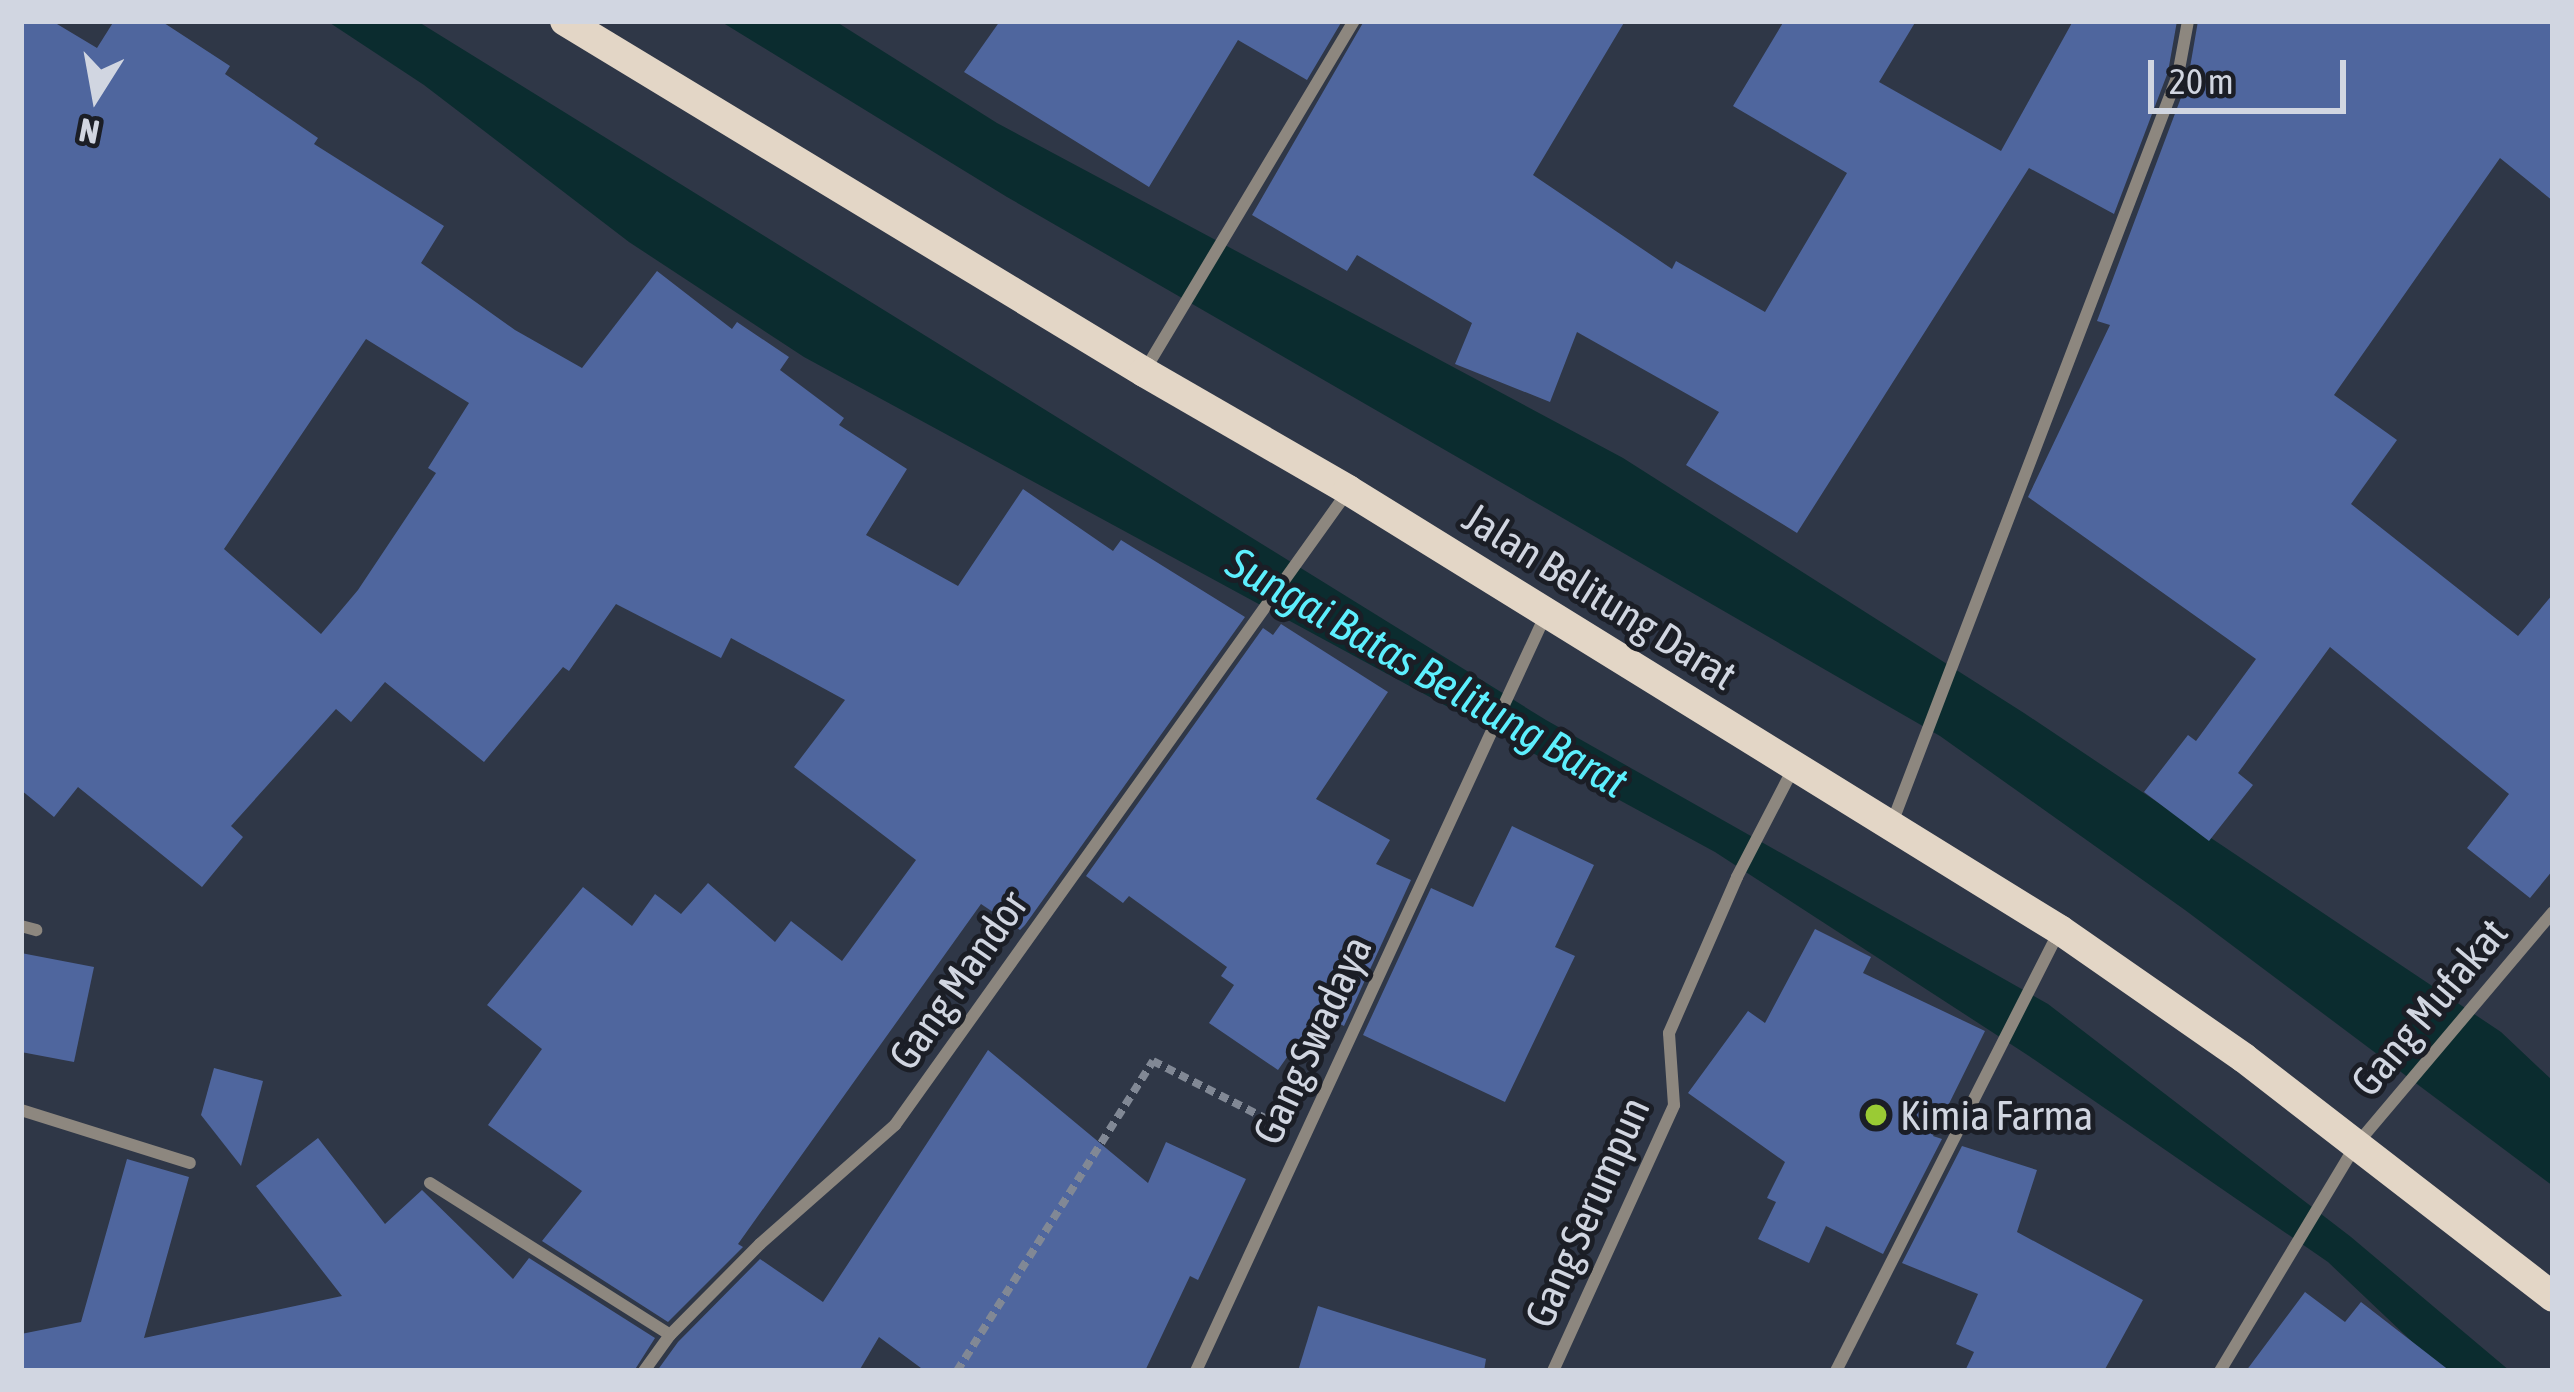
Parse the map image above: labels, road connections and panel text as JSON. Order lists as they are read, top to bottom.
{
  "streets": {
    "main road": ["Jalan Belitung Darat"],
    "street": [
      "Gang Mandor",
      "Gang Mufakat",
      "Gang Swadaya",
      "Gang Serumpun"
    ]
  },
  "crossings": [
    ["Jalan Belitung Darat", "Gang Mandor"],
    ["Jalan Belitung Darat", "Gang Mufakat"],
    ["Jalan Belitung Darat", "Gang Swadaya"],
    ["Jalan Belitung Darat", "Gang Serumpun"]
  ],
  "water": ["Sungai Batas Belitung Barat"],
  "places": ["Kimia Farma"],
  "scale_bar": "20 m",
  "north": "bottom"
}
